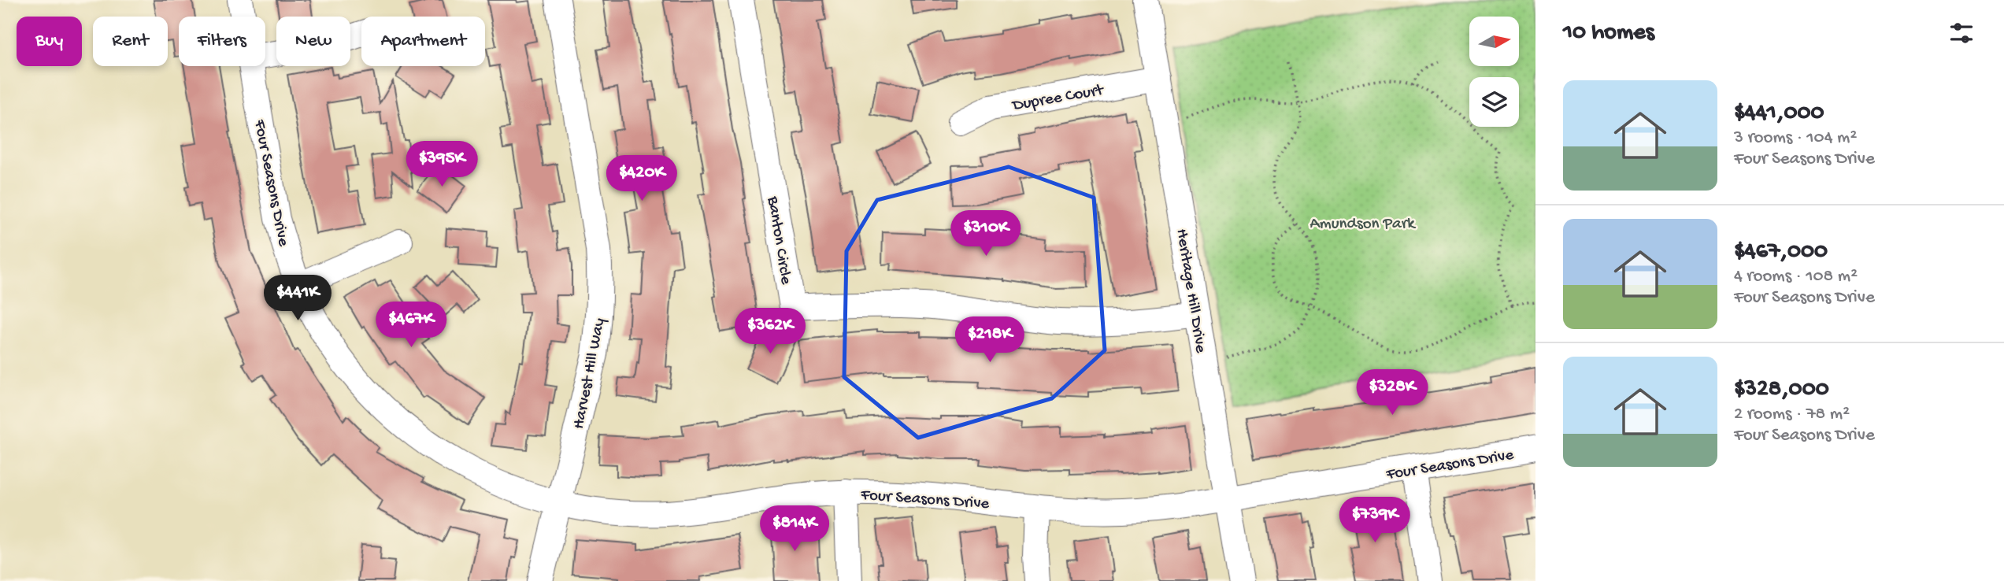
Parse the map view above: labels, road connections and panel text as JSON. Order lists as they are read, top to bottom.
{
  "streets": {
    "street": [
      "Dupree Court",
      "Four Seasons Drive",
      "Banton Circle",
      "Heritage Hill Drive",
      "Harvest Hill Way"
    ]
  },
  "crossings": [
    ["Dupree Court", "Heritage Hill Drive"],
    ["Four Seasons Drive", "Heritage Hill Drive"],
    ["Four Seasons Drive", "Harvest Hill Way"],
    ["Banton Circle", "Heritage Hill Drive"]
  ],
  "parks": ["Amundson Park"],
  "north": "right",
  "page": {
    "heading": "10 homes",
    "chip": [
      "Buy",
      "Rent",
      "Filters",
      "New",
      "Apartment"
    ],
    "list": [
      {
        "name": "$441,000",
        "note": "3 rooms · 104 m² · Four Seasons Drive"
      },
      {
        "name": "$467,000",
        "note": "4 rooms · 108 m² · Four Seasons Drive"
      },
      {
        "name": "$328,000",
        "note": "2 rooms · 78 m² · Four Seasons Drive"
      }
    ],
    "price": [
      "$395K",
      "$420K",
      "$310K",
      "$441K",
      "$467K",
      "$362K",
      "$218K",
      "$328K",
      "$739K",
      "$814K"
    ]
  }
}
